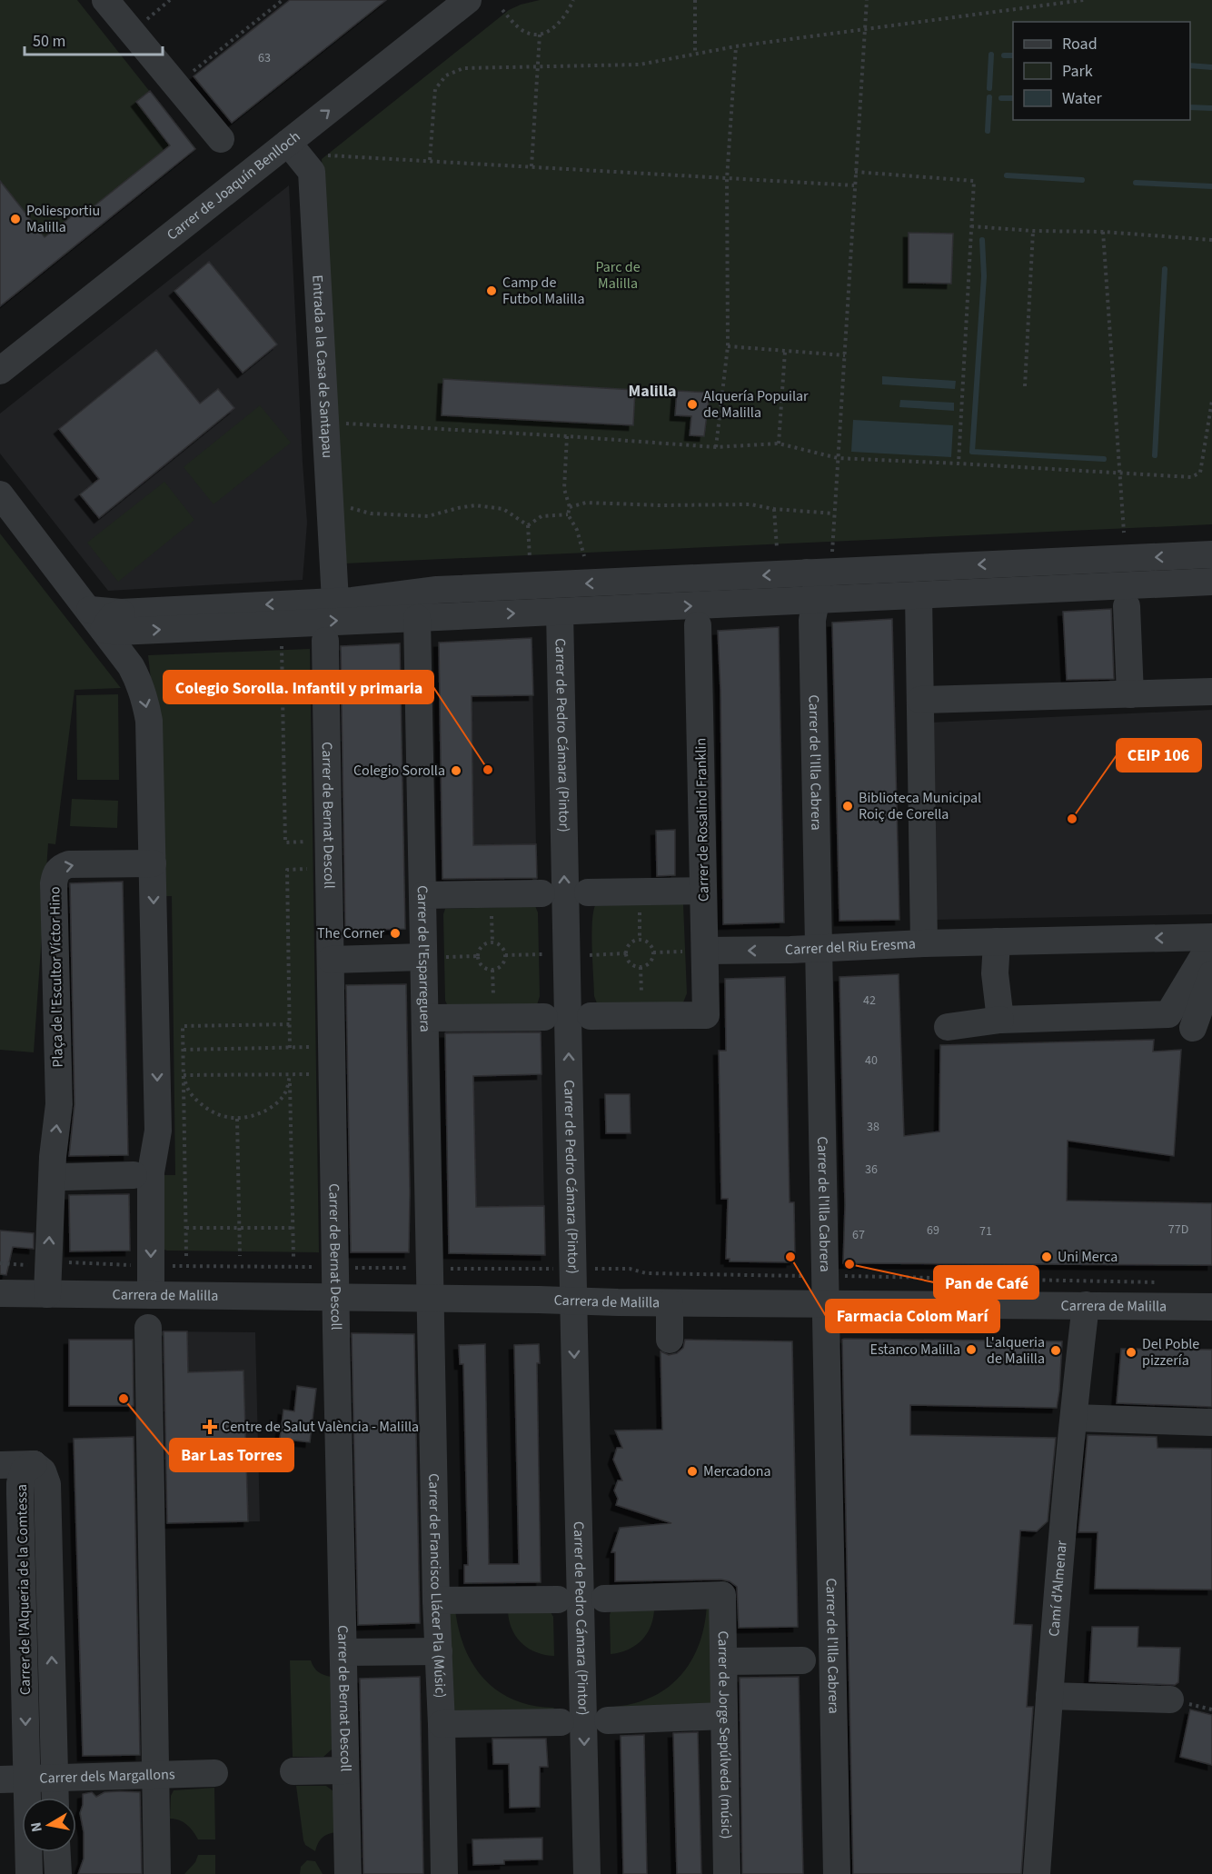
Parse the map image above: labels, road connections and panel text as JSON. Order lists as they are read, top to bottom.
{
  "streets": {
    "street": [
      "Carrer de Joaquín Benlloch",
      "Entrada a la Casa de Santapau",
      "Carrer de Pedro Cámara (Pintor)",
      "Carrer de l'Illa Cabrera",
      "Carrer de Bernat Descoll",
      "Carrer de Rosalind Franklin",
      "Carrer del Riu Eresma",
      "Carrer de l'Esparreguera",
      "Plaça de l'Escultor Víctor Hino",
      "Carrera de Malilla",
      "Carrer de Francisco Llácer Pla (Músic)",
      "Carrer de l'Alqueria de la Comtessa",
      "Camí d'Almenar",
      "Carrer de Jorge Sepúlveda (músic)",
      "Carrer dels Margallons"
    ]
  },
  "crossings": [
    ["Carrer de Joaquín Benlloch", "Entrada a la Casa de Santapau"],
    ["Carrer de Pedro Cámara (Pintor)", "Carrera de Malilla"],
    ["Carrer de l'Illa Cabrera", "Carrer del Riu Eresma"],
    ["Carrer de l'Illa Cabrera", "Carrera de Malilla"],
    ["Carrer de Bernat Descoll", "Carrera de Malilla"],
    ["Carrer de Rosalind Franklin", "Carrer del Riu Eresma"],
    ["Carrer de l'Esparreguera", "Carrera de Malilla"],
    ["Carrer de l'Esparreguera", "Carrer de Francisco Llácer Pla (Músic)"],
    ["Carrera de Malilla", "Carrer de Francisco Llácer Pla (Músic)"],
    ["Carrera de Malilla", "Camí d'Almenar"],
    ["Carrer de l'Alqueria de la Comtessa", "Carrer dels Margallons"]
  ],
  "one_way": ["Plaça de l'Escultor Víctor Hino"],
  "districts": ["Malilla"],
  "parks": ["Parc de Malilla"],
  "places": {
    "other": [
      "Poliesportiu Malilla",
      "Camp de Futbol Malilla",
      "Alquería Popuilar de Malilla",
      "Colegio Sorolla. Infantil y primaria",
      "Colegio Sorolla",
      "Biblioteca Municipal Roiç de Corella",
      "CEIP 106",
      "The Corner",
      "Farmacia Colom Marí",
      "Uni Merca",
      "Pan de Café",
      "Estanco Malilla",
      "L'alqueria de Malilla",
      "Del Poble pizzería",
      "Bar Las Torres",
      "Mercadona"
    ],
    "health": ["Centre de Salut València - Malilla"]
  },
  "house_numbers": [
    "63",
    "42",
    "40",
    "38",
    "36",
    "77D",
    "69",
    "71",
    "67"
  ],
  "legend": ["Road", "Park", "Water"],
  "scale_bar": "50 m",
  "north": "left"
}
